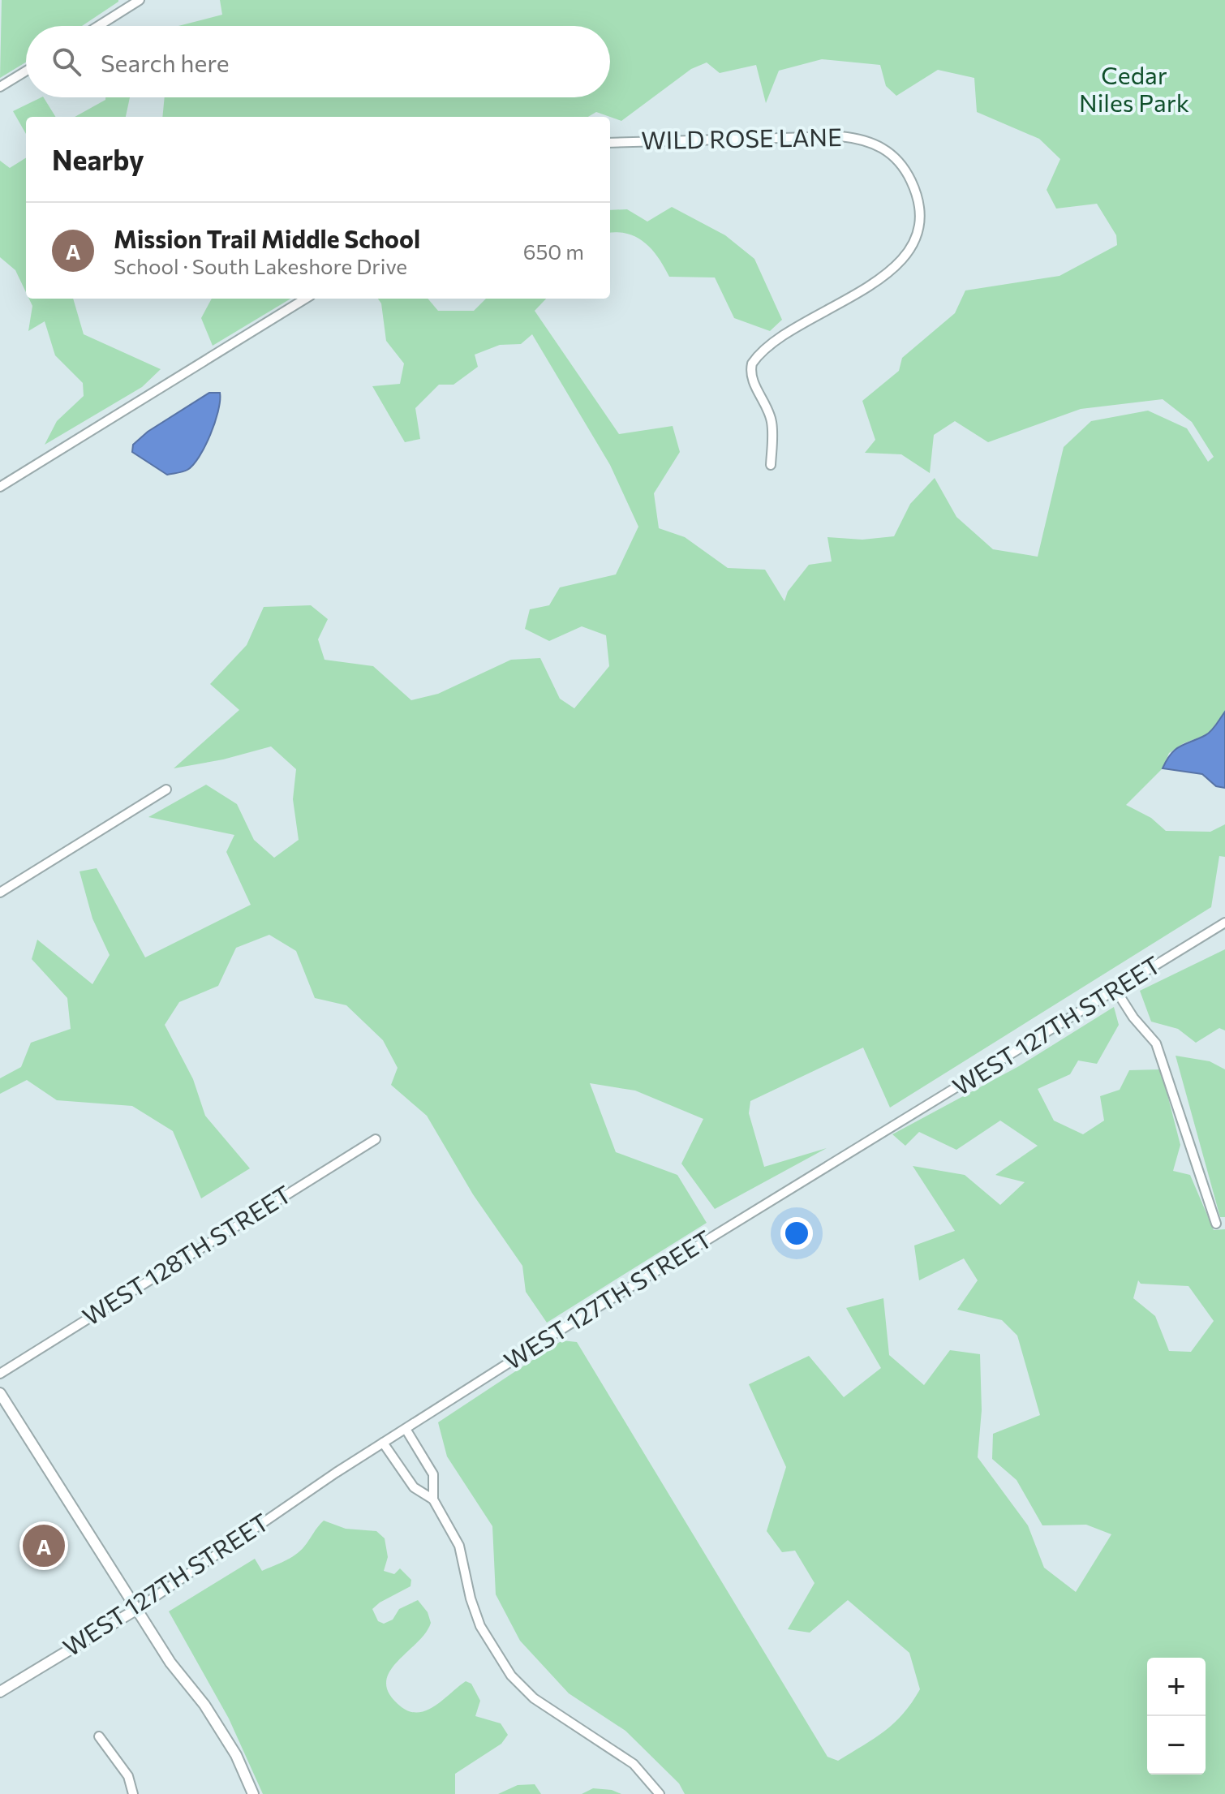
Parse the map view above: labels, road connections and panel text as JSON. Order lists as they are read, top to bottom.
{
  "streets": {
    "street": ["WILD ROSE LANE", "WEST 127TH STREET", "WEST 128TH STREET"]
  },
  "parks": ["Cedar Niles Park"],
  "page": {
    "search": "Search here",
    "heading": "Nearby",
    "list": [
      {
        "mark": "A",
        "name": "Mission Trail Middle School",
        "note": "School · South Lakeshore Drive",
        "value": "650 m"
      }
    ],
    "pins": "A",
    "map_buttons": ["+", "−"]
  }
}
